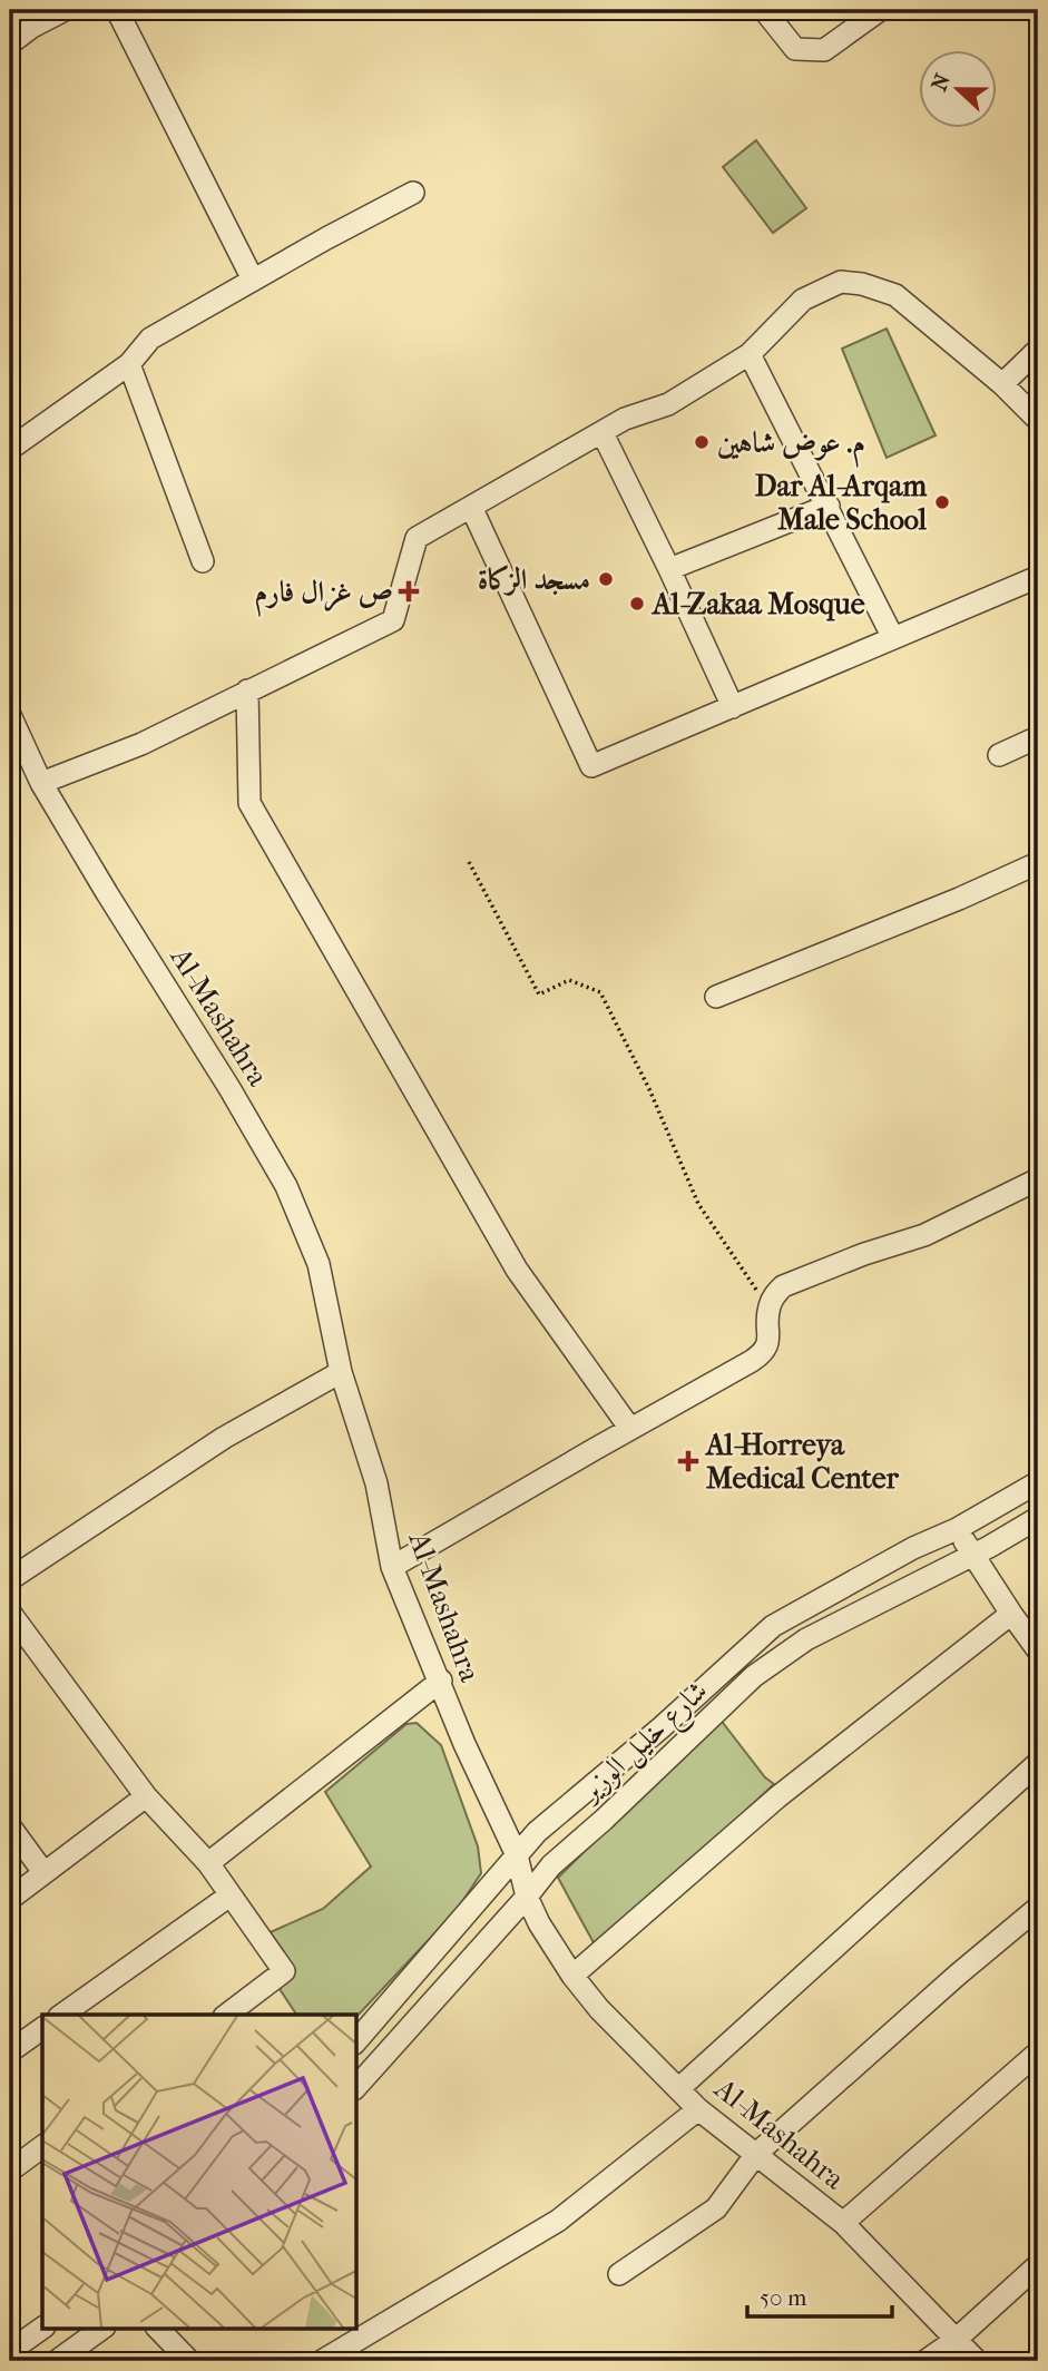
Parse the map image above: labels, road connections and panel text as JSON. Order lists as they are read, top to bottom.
{
  "streets": {
    "street": ["Al-Mashahra", "شارع خليل الوزير"]
  },
  "crossings": [
    ["Al-Mashahra", "شارع خليل الوزير"]
  ],
  "places": {
    "other": [
      "م. عوض شاهين",
      "Dar Al-Arqam Male School",
      "مسجد الزكاة",
      "Al-Zakaa Mosque"
    ],
    "health": ["ص غزال فارم", "Al-Horreya Medical Center"]
  },
  "scale_bar": "50 m",
  "north": "left"
}
